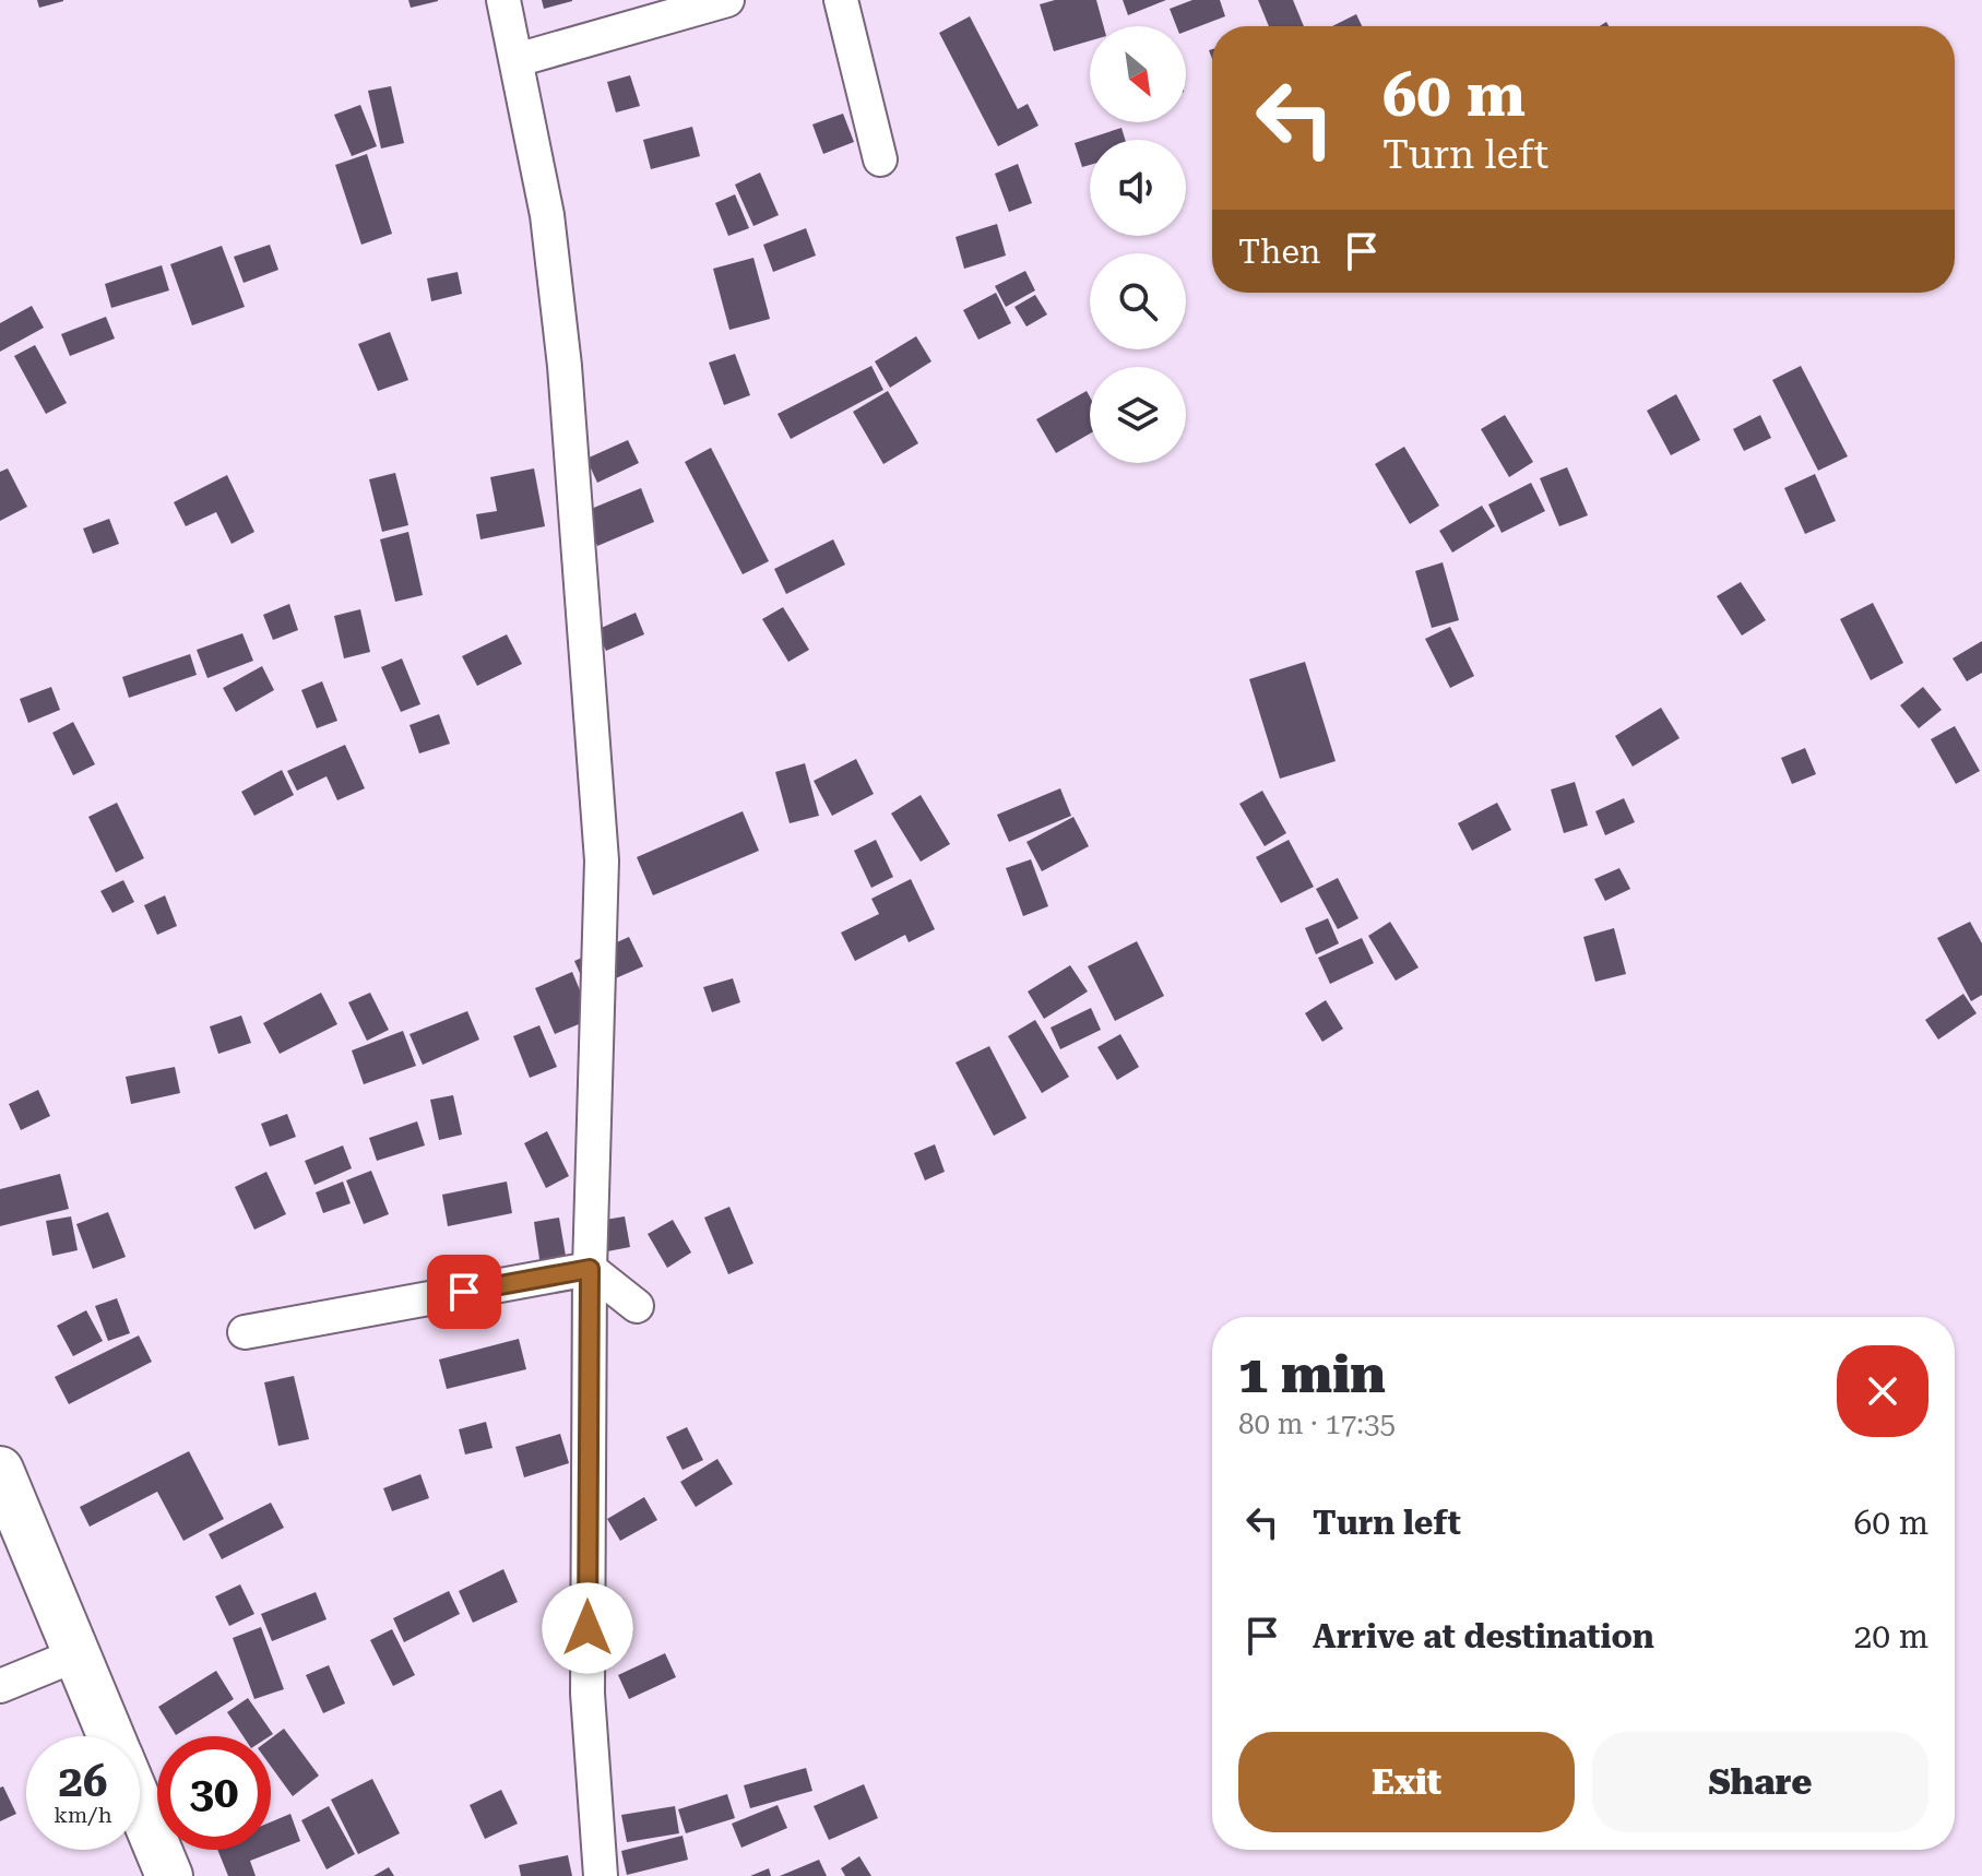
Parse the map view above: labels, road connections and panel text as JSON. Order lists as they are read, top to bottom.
{
  "north": "bottom right",
  "page": {
    "turn": ["60 m", "Turn left"],
    "then": "Then",
    "heading": ["1 min", "80 m · 17:35"],
    "list": [
      {
        "name": "Turn left",
        "value": "60 m"
      },
      {
        "name": "Arrive at destination",
        "value": "20 m"
      }
    ],
    "buttons": ["Exit", "Share"],
    "speed": "26 km/h",
    "limit": "30"
  }
}
